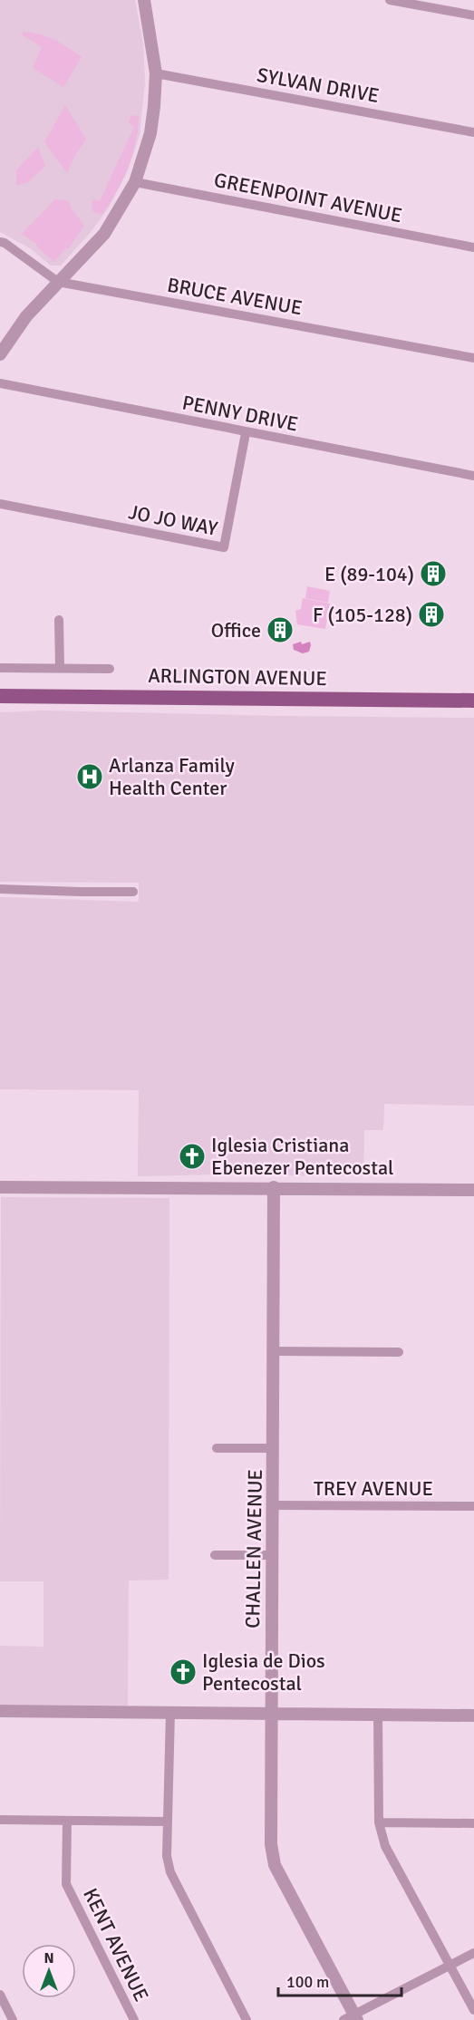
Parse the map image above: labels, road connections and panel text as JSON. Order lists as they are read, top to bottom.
{
  "streets": {
    "main road": ["ARLINGTON AVENUE"],
    "street": [
      "SYLVAN DRIVE",
      "GREENPOINT AVENUE",
      "BRUCE AVENUE",
      "PENNY DRIVE",
      "JO JO WAY",
      "TREY AVENUE",
      "CHALLEN AVENUE",
      "KENT AVENUE"
    ]
  },
  "crossings": [
    ["PENNY DRIVE", "JO JO WAY"],
    ["TREY AVENUE", "CHALLEN AVENUE"]
  ],
  "places": {
    "building": ["E (89-104)", "F (105-128)", "Office"],
    "hospital": ["Arlanza Family Health Center"],
    "church": ["Iglesia Cristiana Ebenezer Pentecostal", "Iglesia de Dios Pentecostal"]
  },
  "scale_bar": "100 m",
  "north": "top"
}
